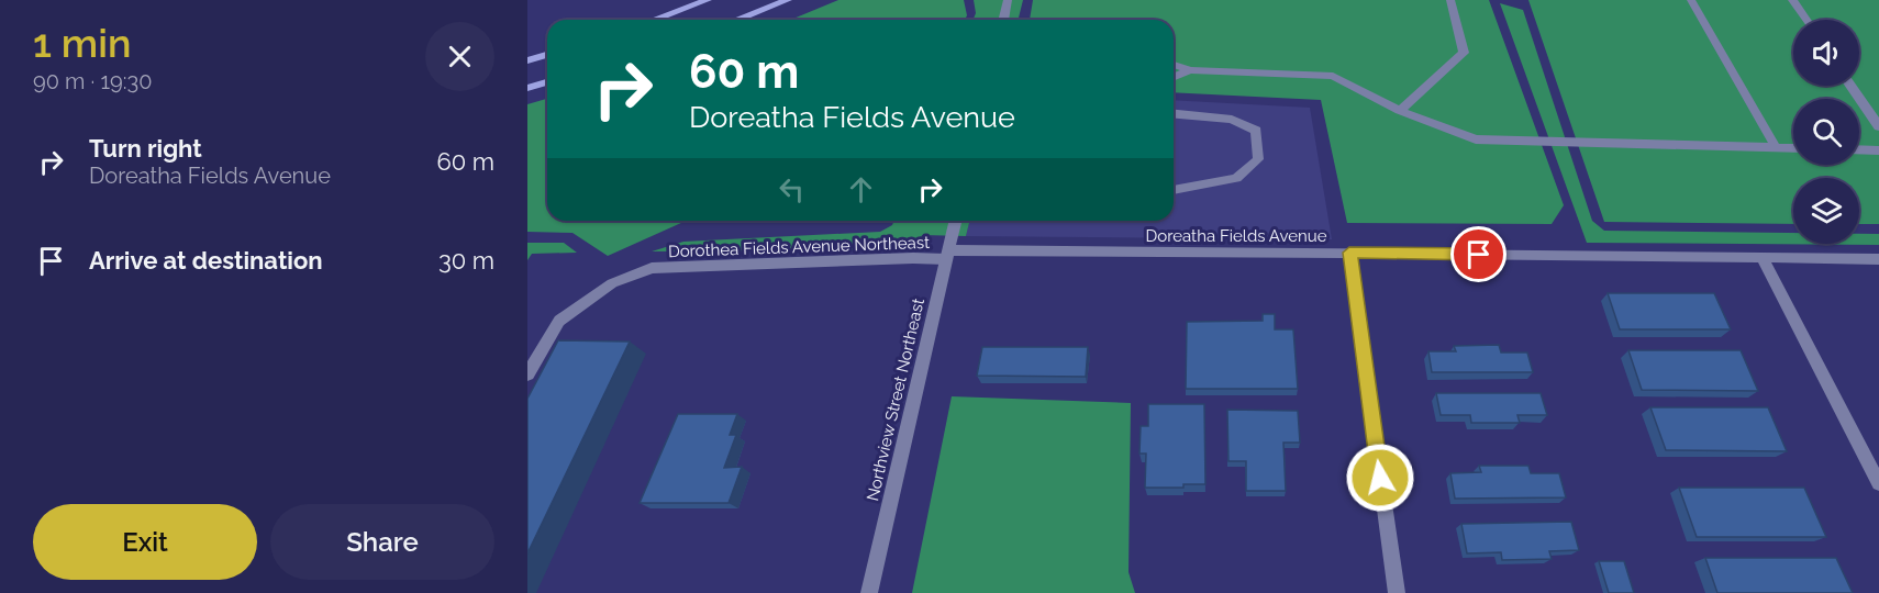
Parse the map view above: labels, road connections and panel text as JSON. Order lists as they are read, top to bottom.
{
  "streets": {
    "street": ["Doreatha Fields Avenue", "Dorothea Fields Avenue Northeast", "Northview Street Northeast"]
  },
  "crossings": [
    ["Doreatha Fields Avenue", "Dorothea Fields Avenue Northeast"],
    ["Doreatha Fields Avenue", "Northview Street Northeast"],
    ["Dorothea Fields Avenue Northeast", "Northview Street Northeast"]
  ],
  "page": {
    "heading": ["1 min", "90 m · 19:30"],
    "turn": ["60 m", "Doreatha Fields Avenue"],
    "list": [
      {
        "name": "Turn right",
        "note": "Doreatha Fields Avenue",
        "value": "60 m"
      },
      {
        "name": "Arrive at destination",
        "value": "30 m"
      }
    ],
    "buttons": ["Exit", "Share"]
  }
}
